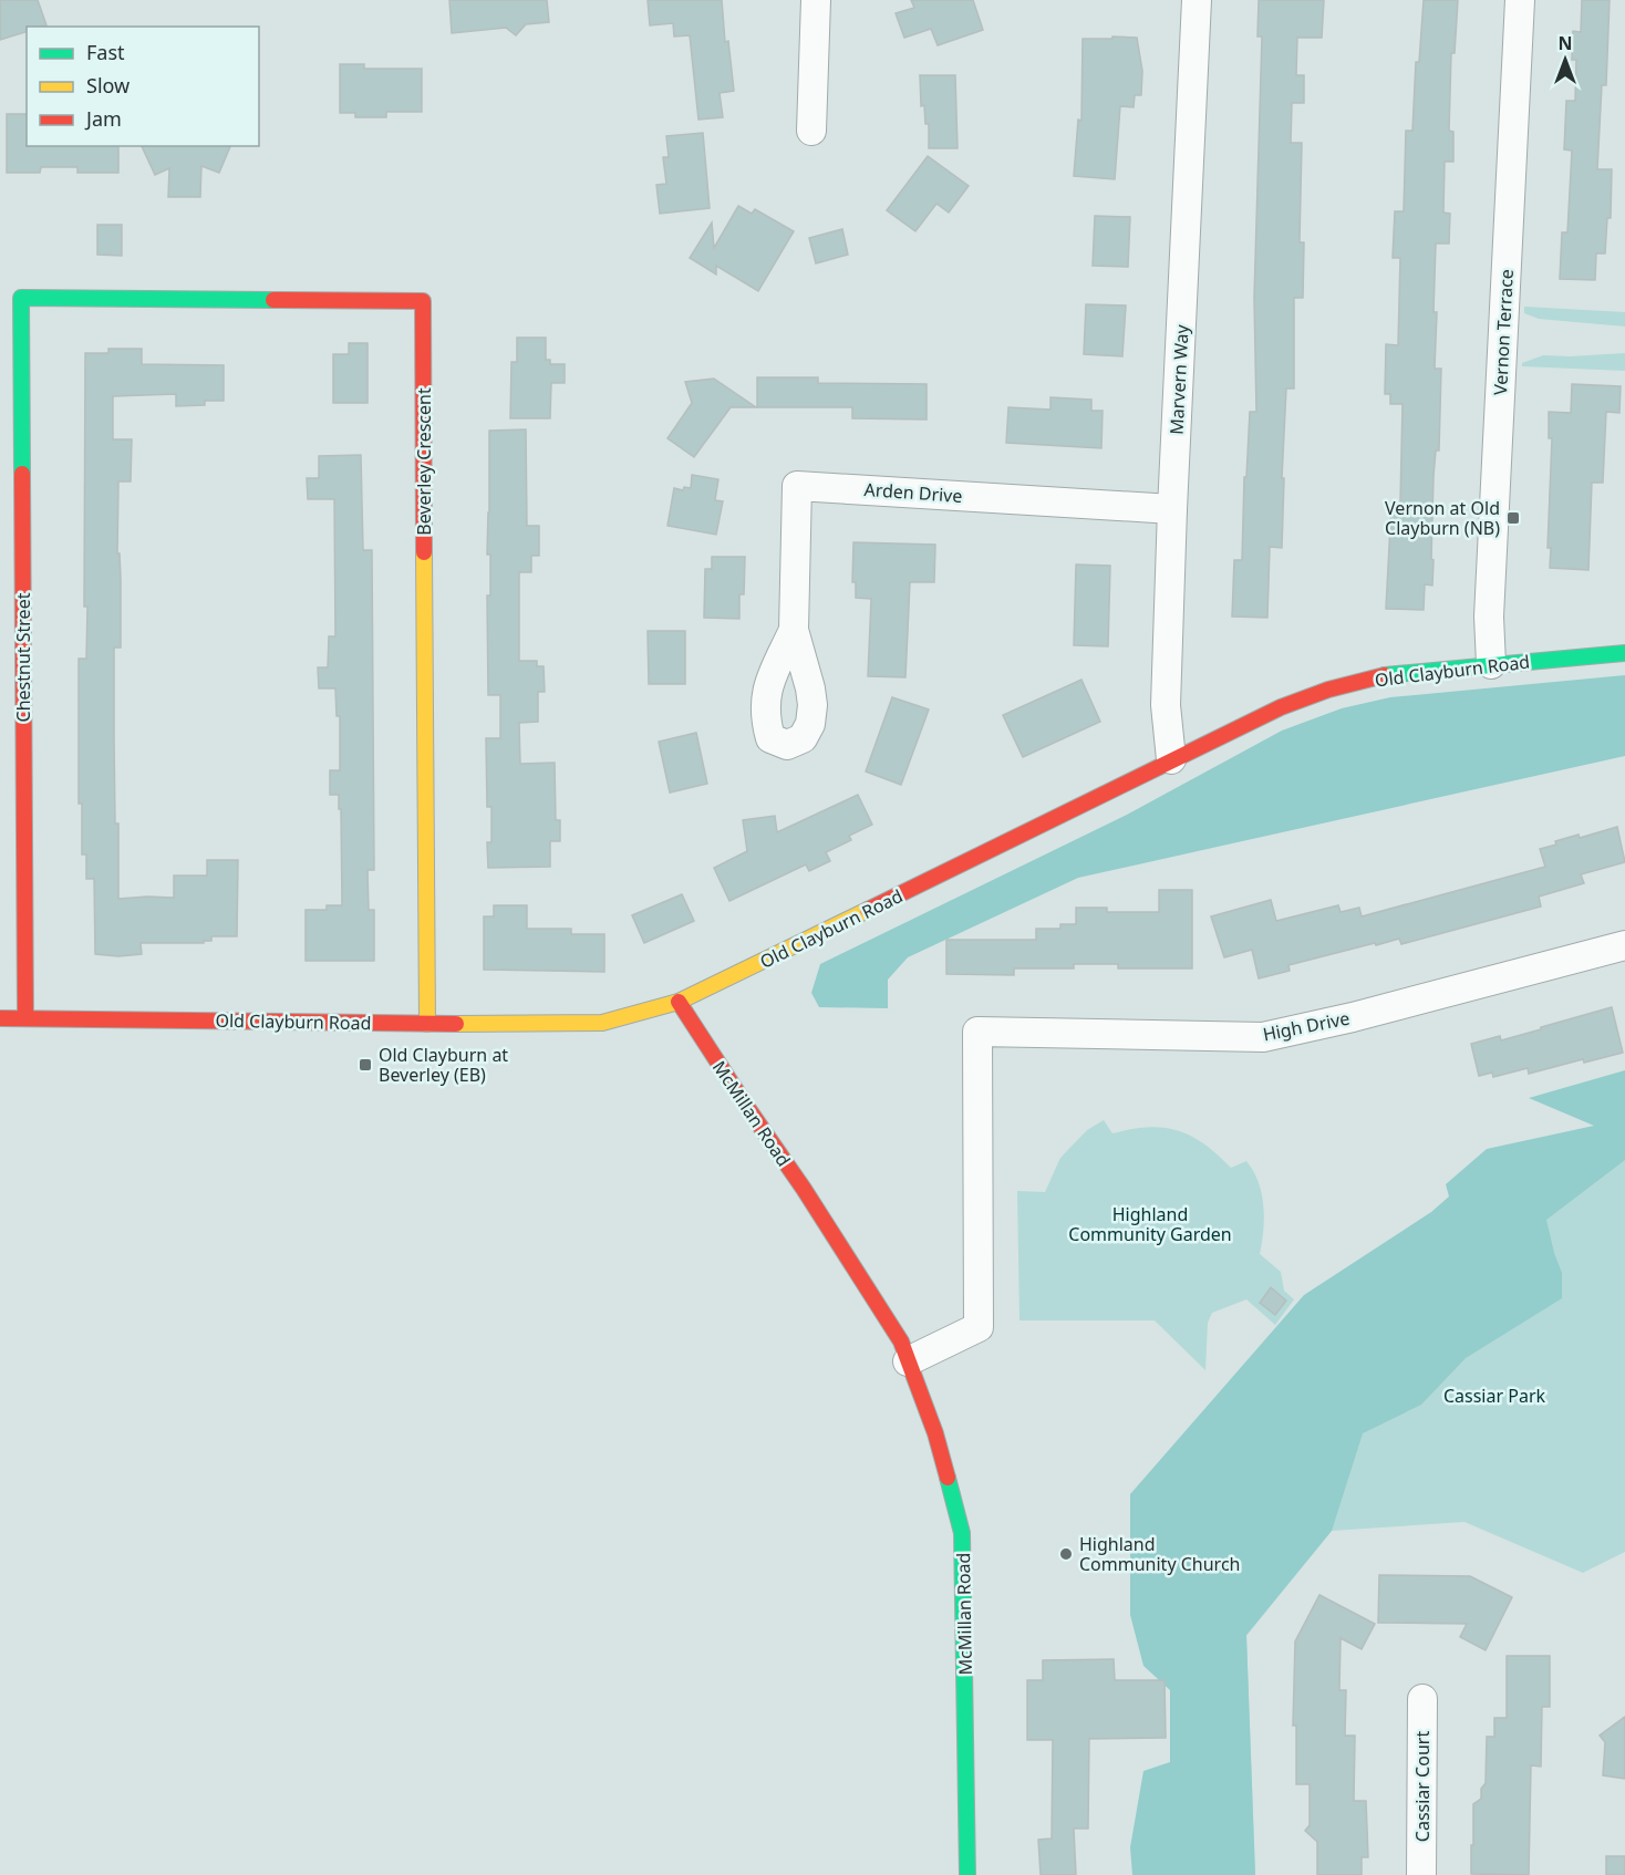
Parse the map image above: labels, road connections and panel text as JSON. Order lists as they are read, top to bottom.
{
  "streets": {
    "main road": [
      "Beverley Crescent",
      "Chestnut Street",
      "Old Clayburn Road",
      "McMillan Road"
    ],
    "street": [
      "Vernon Terrace",
      "Marvern Way",
      "Arden Drive",
      "High Drive",
      "Cassiar Court"
    ]
  },
  "crossings": [
    ["Vernon Terrace", "Old Clayburn Road"],
    ["Marvern Way", "Arden Drive"],
    ["Marvern Way", "Old Clayburn Road"],
    ["Beverley Crescent", "Chestnut Street"],
    ["Beverley Crescent", "Old Clayburn Road"],
    ["Chestnut Street", "Old Clayburn Road"],
    ["Old Clayburn Road", "McMillan Road"],
    ["High Drive", "McMillan Road"]
  ],
  "parks": ["Highland Community Garden", "Cassiar Park"],
  "places": {
    "transit": ["Vernon at Old Clayburn (NB)", "Old Clayburn at Beverley (EB)"],
    "other": ["Highland Community Church"]
  },
  "legend": ["Fast", "Slow", "Jam"],
  "north": "top"
}
